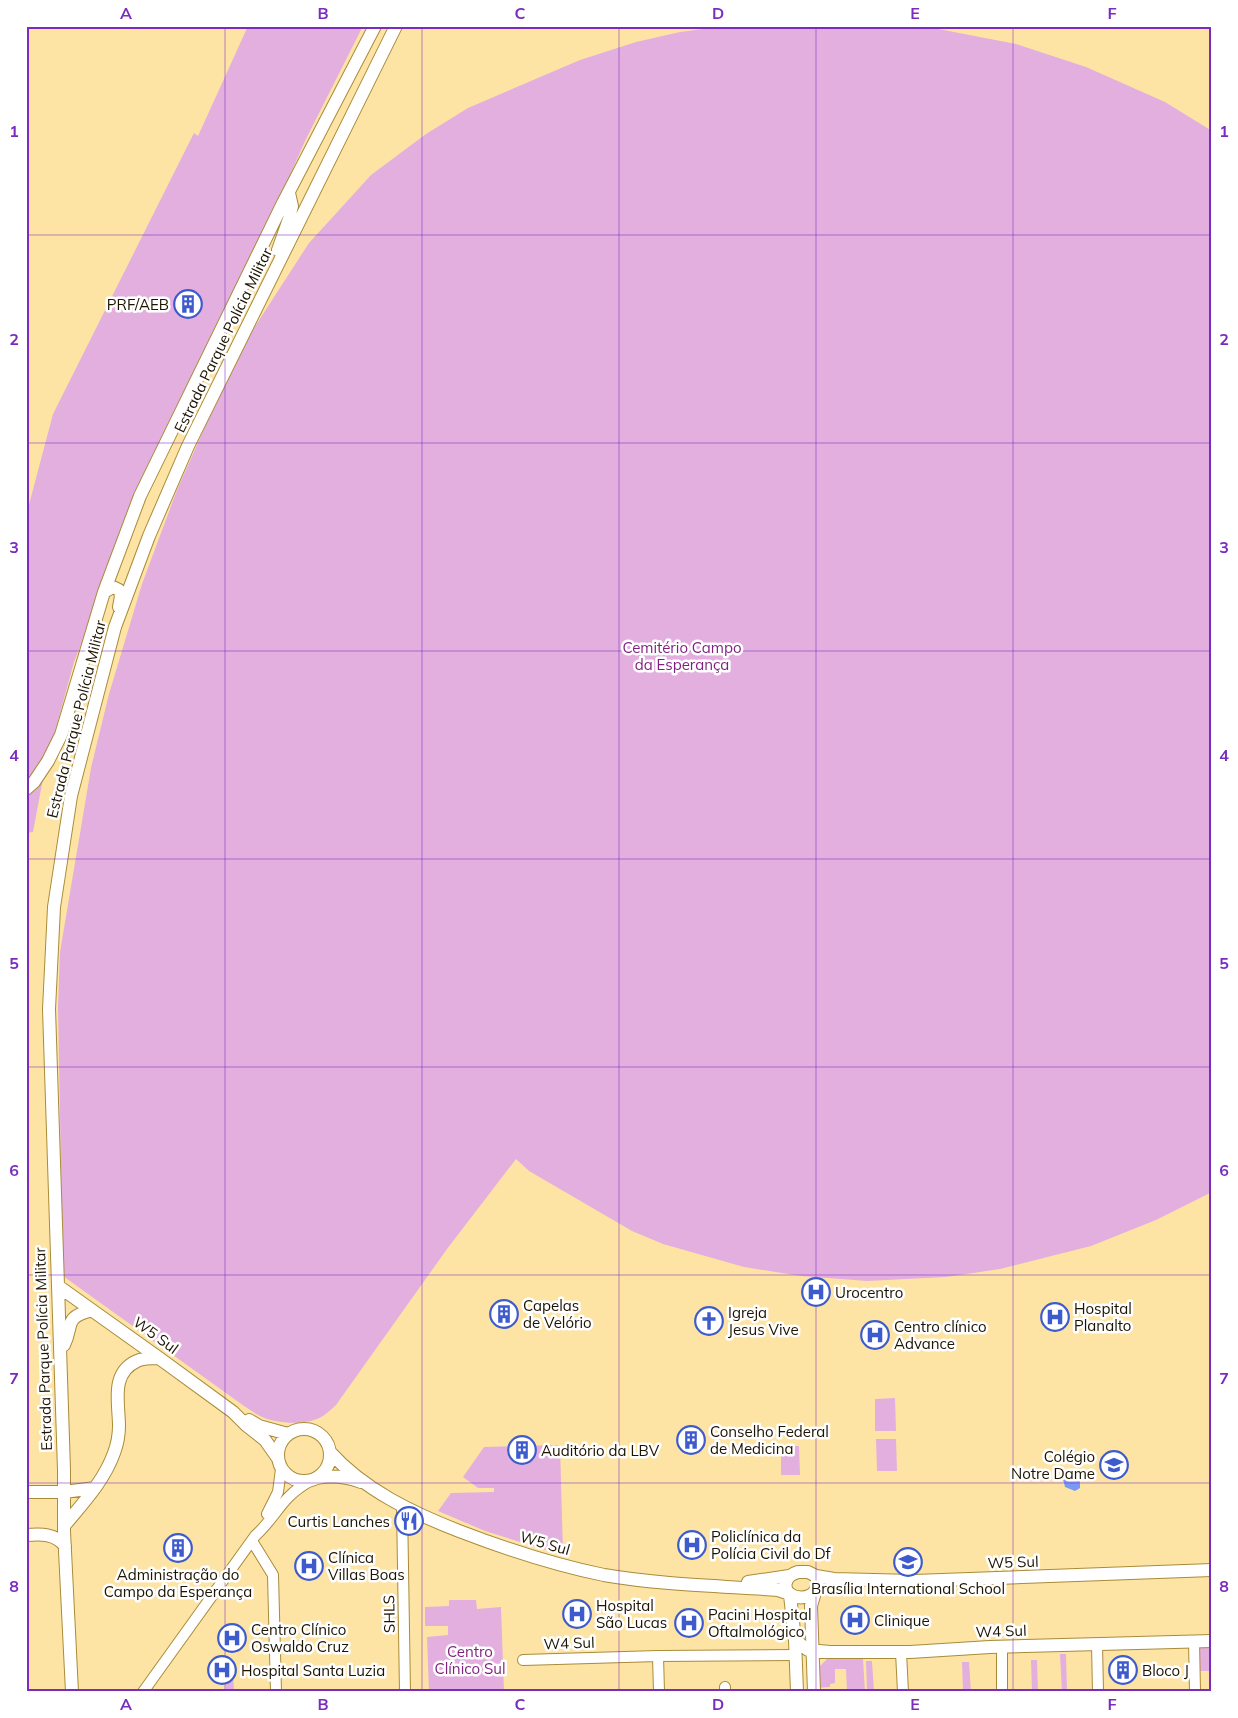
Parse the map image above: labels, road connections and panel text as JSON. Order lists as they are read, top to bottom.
{
  "streets": {
    "main road": ["Estrada Parque Polícia Militar", "W5 Sul", "W4 Sul"],
    "street": ["SHLS"]
  },
  "crossings": [
    ["Estrada Parque Polícia Militar", "W5 Sul"],
    ["W5 Sul", "SHLS"]
  ],
  "parks": ["Cemitério Campo da Esperança", "Centro Clínico Sul"],
  "places": {
    "building": [
      "PRF/AEB",
      "Capelas de Velório",
      "Conselho Federal de Medicina",
      "Auditório da LBV",
      "Administração do Campo da Esperança",
      "Bloco J"
    ],
    "hospital": [
      "Urocentro",
      "Hospital Planalto",
      "Centro clínico Advance",
      "Policlínica da Polícia Civil do Df",
      "Clínica Villas Boas",
      "Hospital São Lucas",
      "Clinique",
      "Pacini Hospital Oftalmológico",
      "Centro Clínico Oswaldo Cruz",
      "Hospital Santa Luzia"
    ],
    "church": ["Igreja Jesus Vive"],
    "school or university": ["Colégio Notre Dame", "Brasília International School"],
    "restaurant": ["Curtis Lanches"]
  },
  "grid": {
    "columns": [
      "A",
      "B",
      "C",
      "D",
      "E",
      "F"
    ],
    "rows": [
      "1",
      "2",
      "3",
      "4",
      "5",
      "6",
      "7",
      "8"
    ]
  }
}
